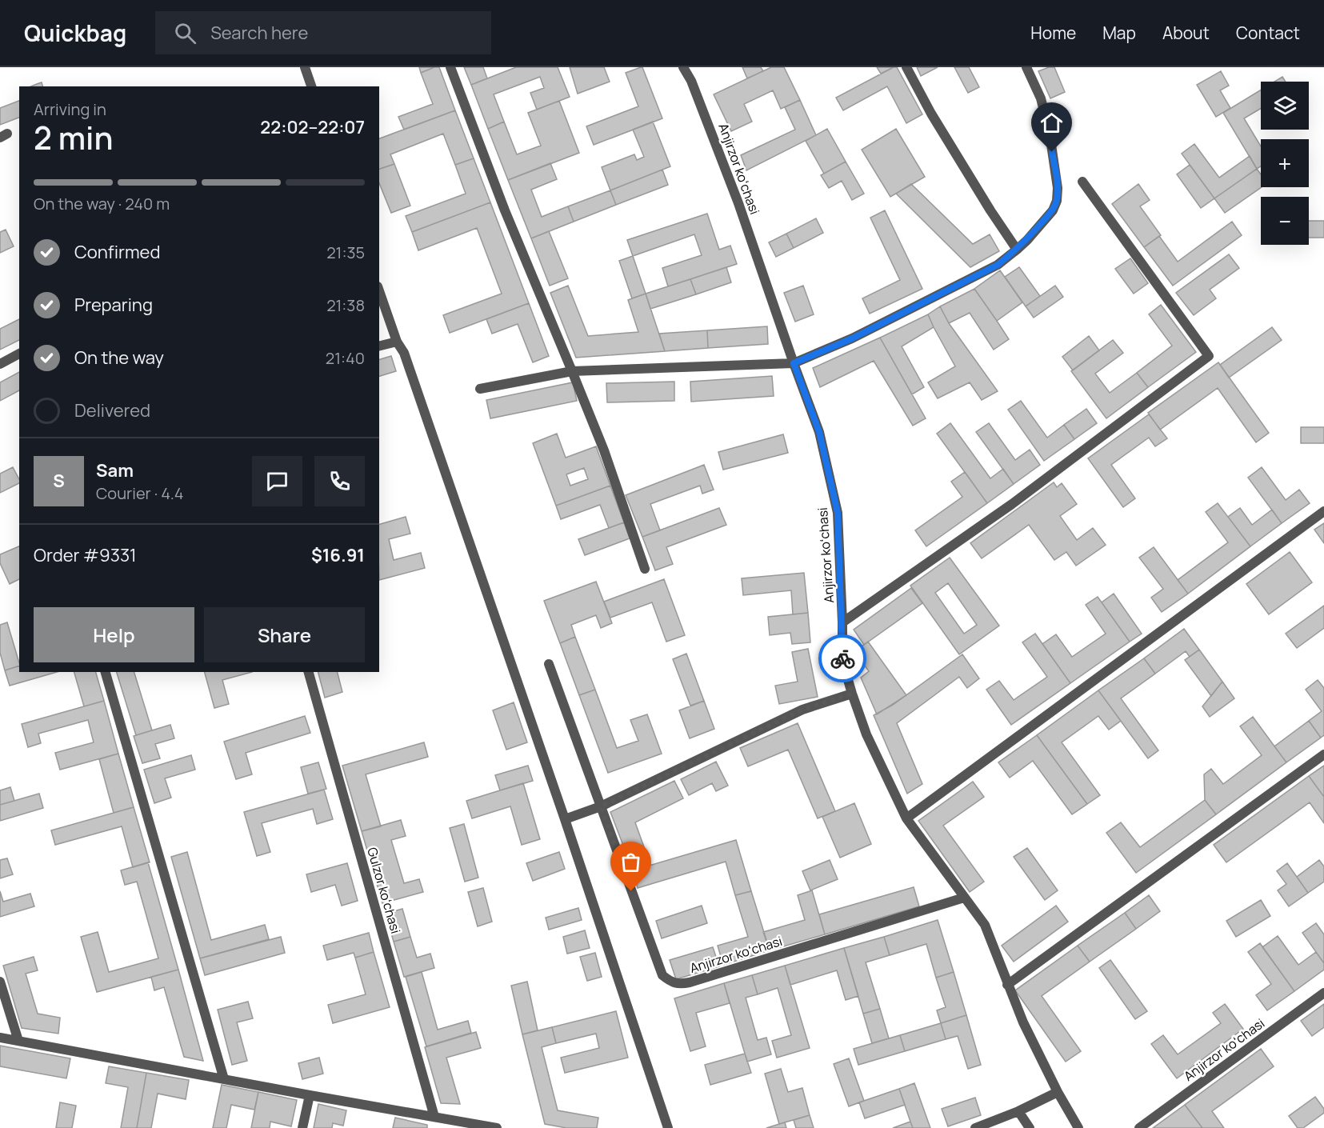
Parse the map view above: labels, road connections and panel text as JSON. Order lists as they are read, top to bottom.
{
  "streets": {
    "street": ["Anjirzor koʻchasi", "Gulzor koʻchasi"]
  },
  "page": {
    "header": "Quickbag",
    "search": "Search here",
    "nav": [
      "Home",
      "Map",
      "About",
      "Contact"
    ],
    "map_buttons": ["+", "−"],
    "heading": ["2 min", "Arriving in", "22:02–22:07"],
    "panel": [
      "Sam",
      "Courier · 4.4",
      "Order #9331",
      "$16.91"
    ],
    "bar": "On the way · 240 m",
    "list": [
      ["Confirmed", "21:35"],
      ["Preparing", "21:38"],
      ["On the way", "21:40"],
      "Delivered"
    ],
    "round": "S",
    "buttons": ["Help", "Share"]
  }
}
